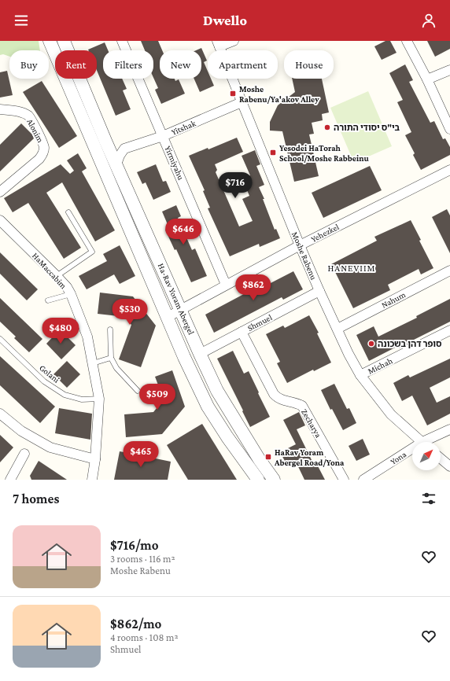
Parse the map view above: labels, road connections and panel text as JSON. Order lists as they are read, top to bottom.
{
  "streets": {
    "street": [
      "Yitshak",
      "Alonim",
      "Yirmiyahu",
      "Yehezkel",
      "Moshe Rabenu",
      "HaMaccabim",
      "Ha-Rav Yoram Abergel",
      "Nahum",
      "Shmuel",
      "Michah",
      "Zecharya",
      "Yona"
    ],
    "lane": ["Golani"]
  },
  "crossings": [
    ["Yitshak", "Yirmiyahu"],
    ["Yitshak", "Moshe Rabenu"],
    ["Yirmiyahu", "Yehezkel"],
    ["Yehezkel", "Moshe Rabenu"],
    ["Yehezkel", "Ha-Rav Yoram Abergel"],
    ["Moshe Rabenu", "Nahum"],
    ["Moshe Rabenu", "Shmuel"],
    ["Moshe Rabenu", "Michah"],
    ["HaMaccabim", "Golani"],
    ["Ha-Rav Yoram Abergel", "Shmuel"],
    ["Shmuel", "Zecharya"]
  ],
  "districts": ["HANEVIIM"],
  "places": {
    "transit": ["Moshe Rabenu/Ya'akov Alley", "Yesodei HaTorah School/Moshe Rabbeinu", "HaRav Yoram Abergel Road/Yona"],
    "other": ["בי\"ס יסודי התורה", "סופר דהן בשכונה"]
  },
  "north": "top right",
  "page": {
    "header": "Dwello",
    "chip": [
      "Buy",
      "Rent",
      "Filters",
      "New",
      "Apartment",
      "House"
    ],
    "price": [
      "$716",
      "$646",
      "$862",
      "$530",
      "$480",
      "$509",
      "$465"
    ],
    "heading": "7 homes",
    "list": [
      {
        "name": "$716/mo",
        "note": "3 rooms · 116 m² · Moshe Rabenu"
      },
      {
        "name": "$862/mo",
        "note": "4 rooms · 108 m² · Shmuel"
      }
    ]
  }
}
